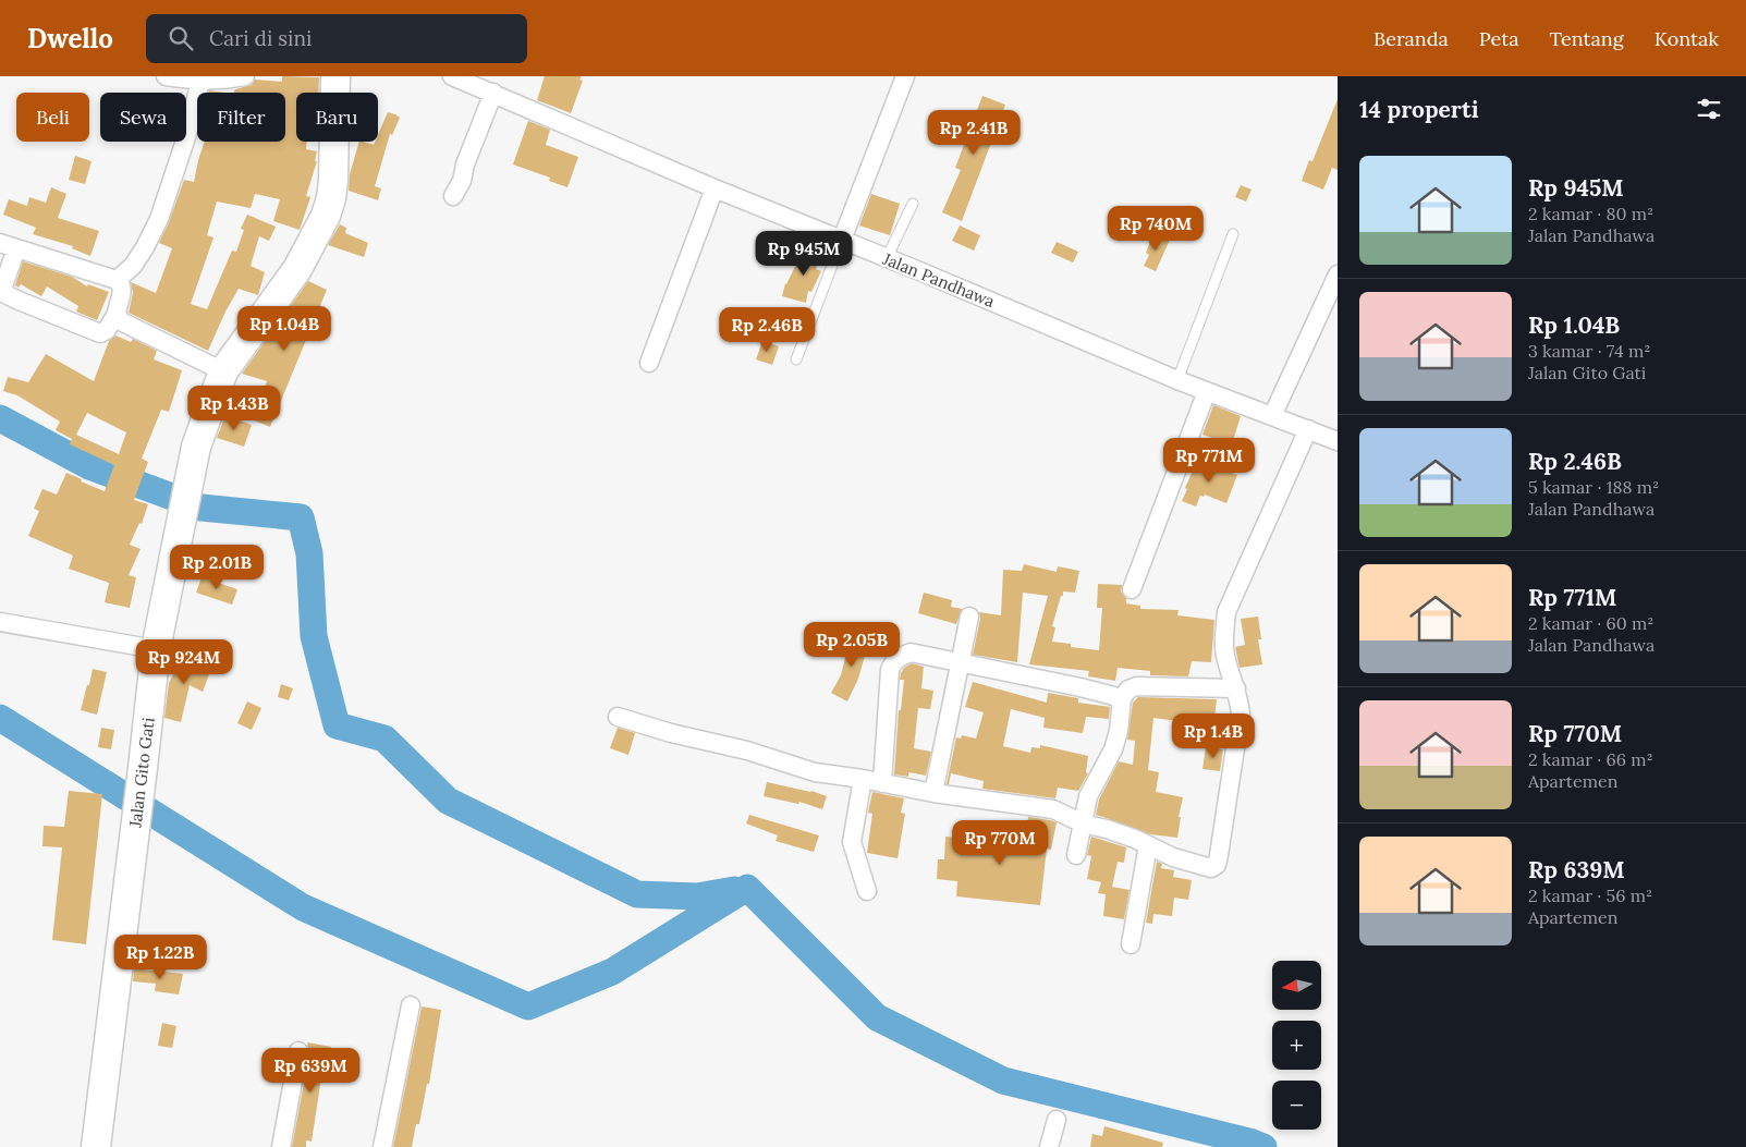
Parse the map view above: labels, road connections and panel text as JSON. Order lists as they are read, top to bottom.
{
  "streets": {
    "main road": ["Jalan Gito Gati"],
    "street": ["Jalan Pandhawa"]
  },
  "north": "left",
  "page": {
    "header": "Dwello",
    "search": "Cari di sini",
    "nav": [
      "Beranda",
      "Peta",
      "Tentang",
      "Kontak"
    ],
    "heading": "14 properti",
    "chip": [
      "Beli",
      "Sewa",
      "Filter",
      "Baru"
    ],
    "price": [
      "Rp 2.41B",
      "Rp 740M",
      "Rp 945M",
      "Rp 1.04B",
      "Rp 2.46B",
      "Rp 1.43B",
      "Rp 771M",
      "Rp 2.01B",
      "Rp 2.05B",
      "Rp 924M",
      "Rp 1.4B",
      "Rp 770M",
      "Rp 1.22B",
      "Rp 639M"
    ],
    "list": [
      {
        "name": "Rp 945M",
        "note": "2 kamar · 80 m² · Jalan Pandhawa"
      },
      {
        "name": "Rp 1.04B",
        "note": "3 kamar · 74 m² · Jalan Gito Gati"
      },
      {
        "name": "Rp 2.46B",
        "note": "5 kamar · 188 m² · Jalan Pandhawa"
      },
      {
        "name": "Rp 771M",
        "note": "2 kamar · 60 m² · Jalan Pandhawa"
      },
      {
        "name": "Rp 770M",
        "note": "2 kamar · 66 m² · Apartemen"
      },
      {
        "name": "Rp 639M",
        "note": "2 kamar · 56 m² · Apartemen"
      }
    ],
    "map_buttons": ["+", "−"]
  }
}
